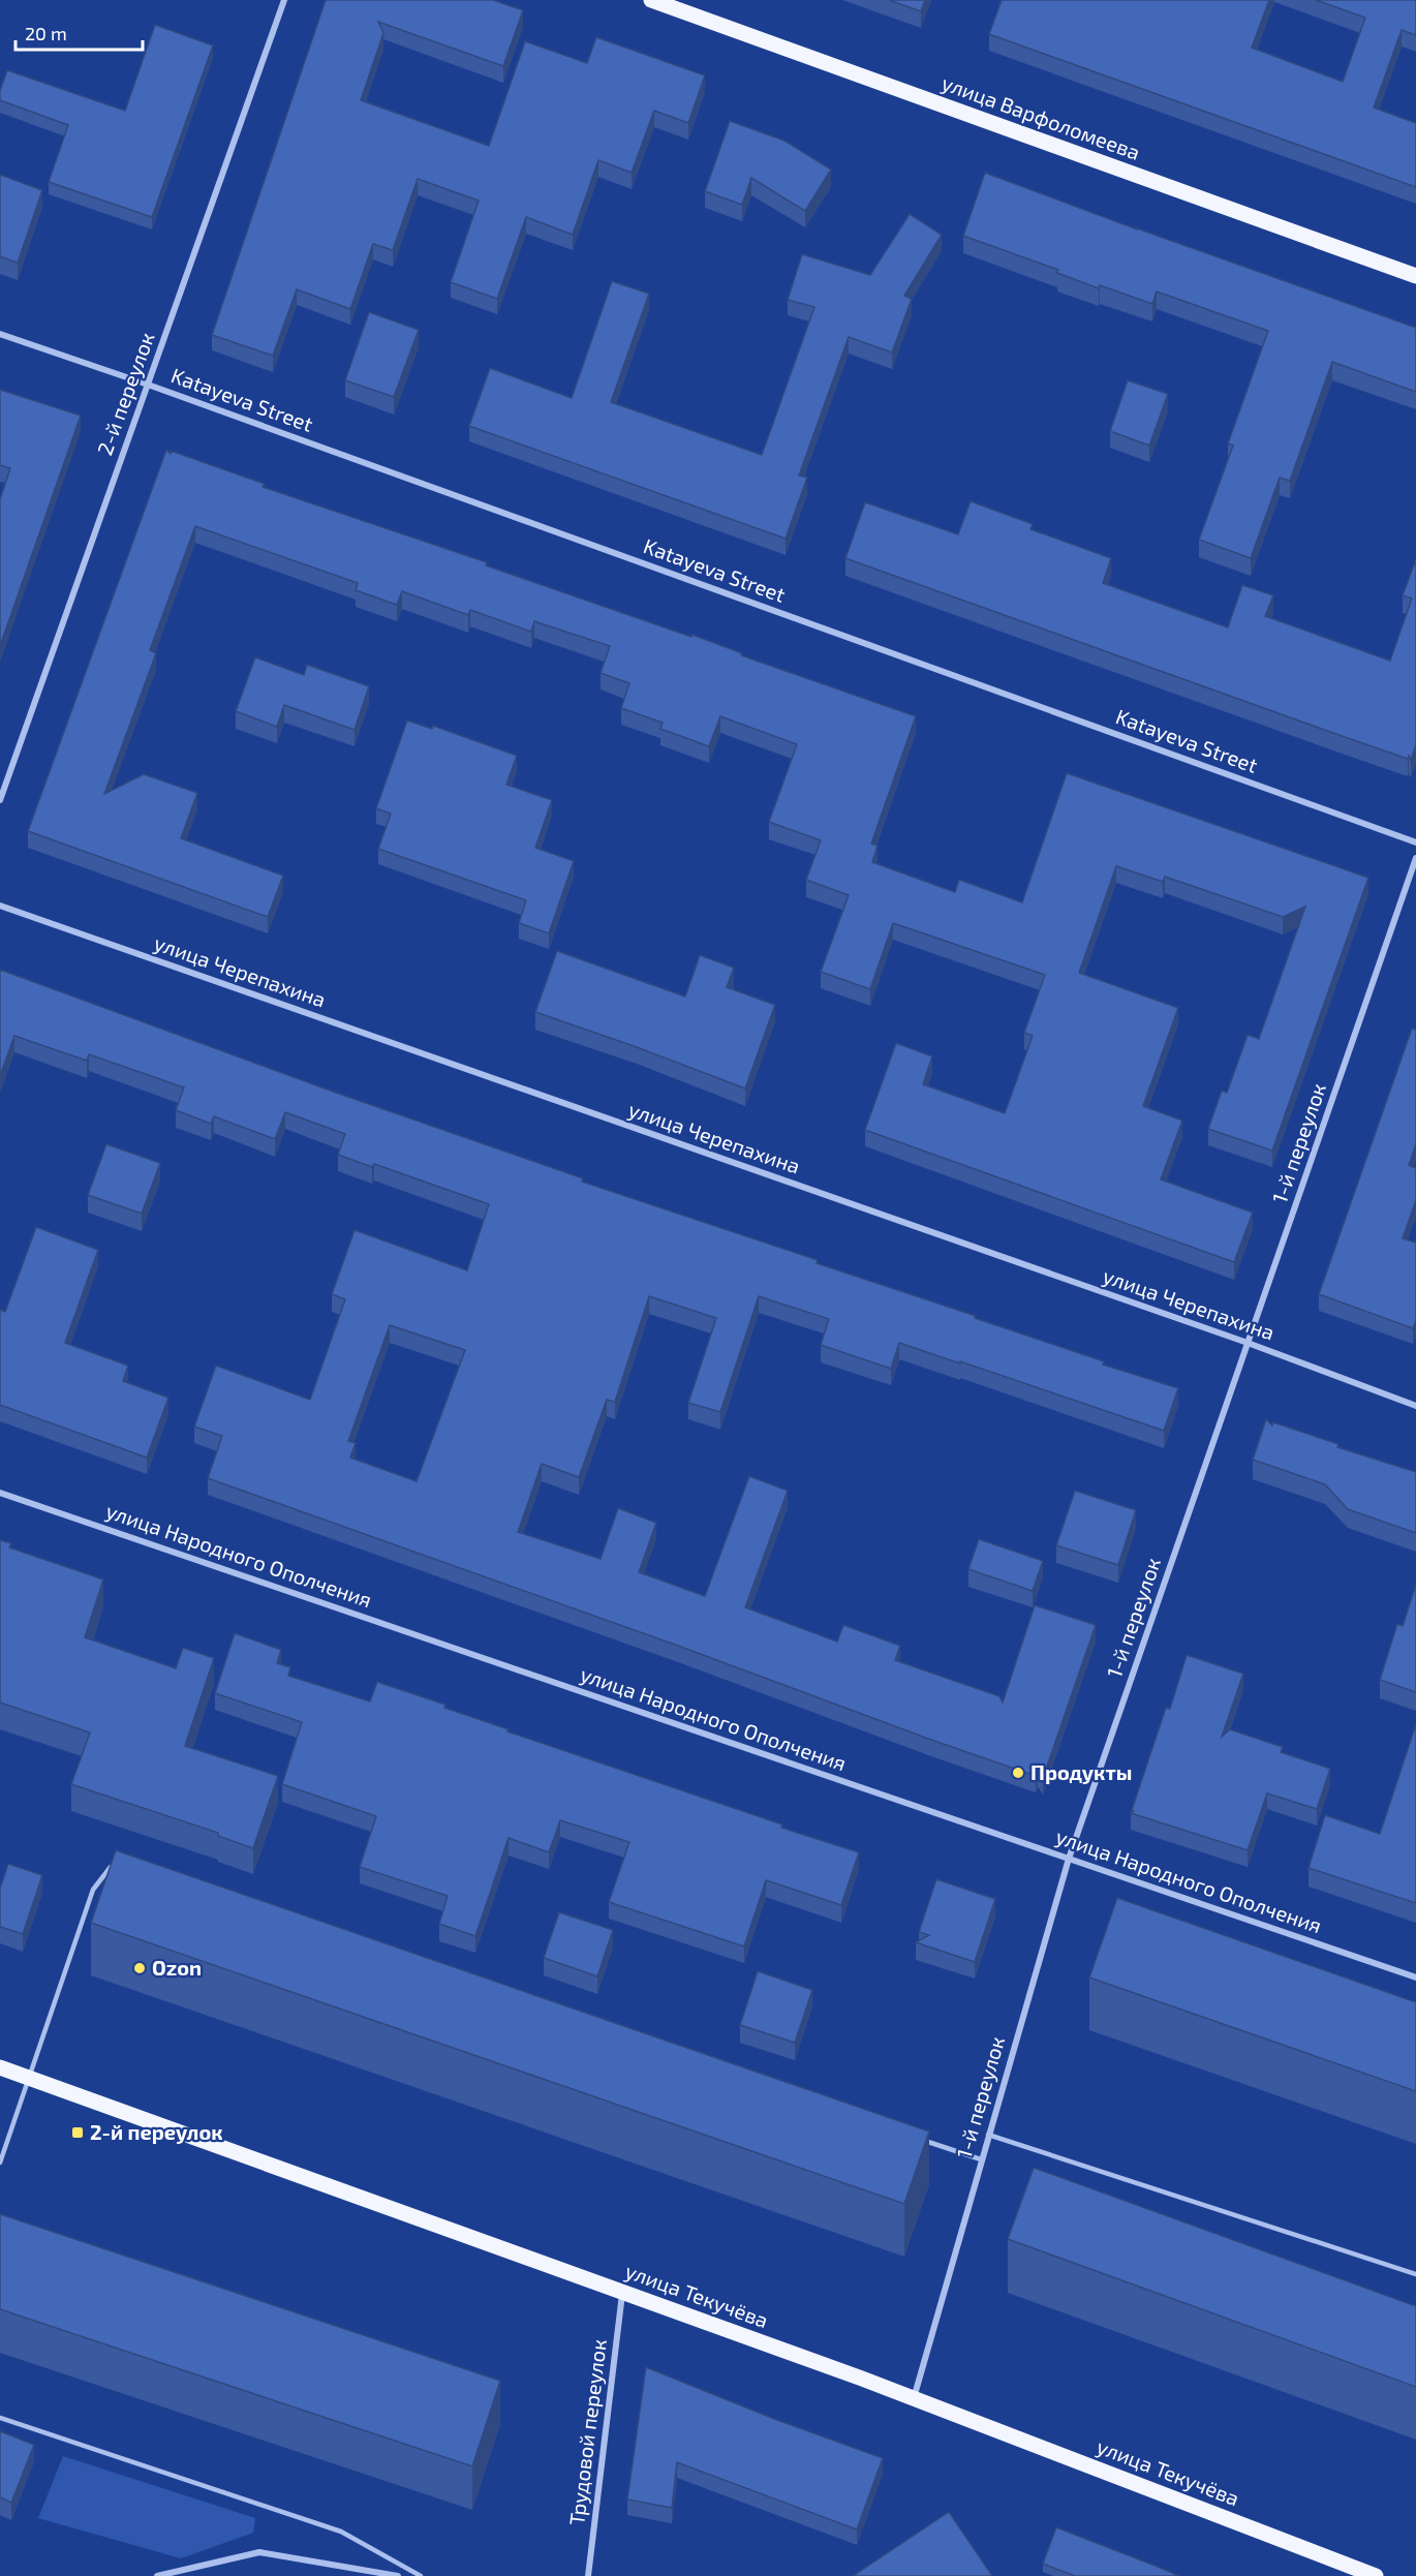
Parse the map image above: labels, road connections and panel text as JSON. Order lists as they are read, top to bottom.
{
  "streets": {
    "main road": ["улица Варфоломеева", "улица Текучёва"],
    "street": [
      "2-й переулок",
      "Katayeva Street",
      "улица Черепахина",
      "1-й переулок",
      "улица Народного Ополчения",
      "Трудовой переулок"
    ]
  },
  "crossings": [
    ["2-й переулок", "Katayeva Street"],
    ["улица Черепахина", "1-й переулок"],
    ["1-й переулок", "улица Народного Ополчения"],
    ["1-й переулок", "улица Текучёва"],
    ["улица Текучёва", "Трудовой переулок"]
  ],
  "places": {
    "other": ["Продукты", "Ozon"],
    "transit": ["2-й переулок"]
  },
  "scale_bar": "20 m"
}
